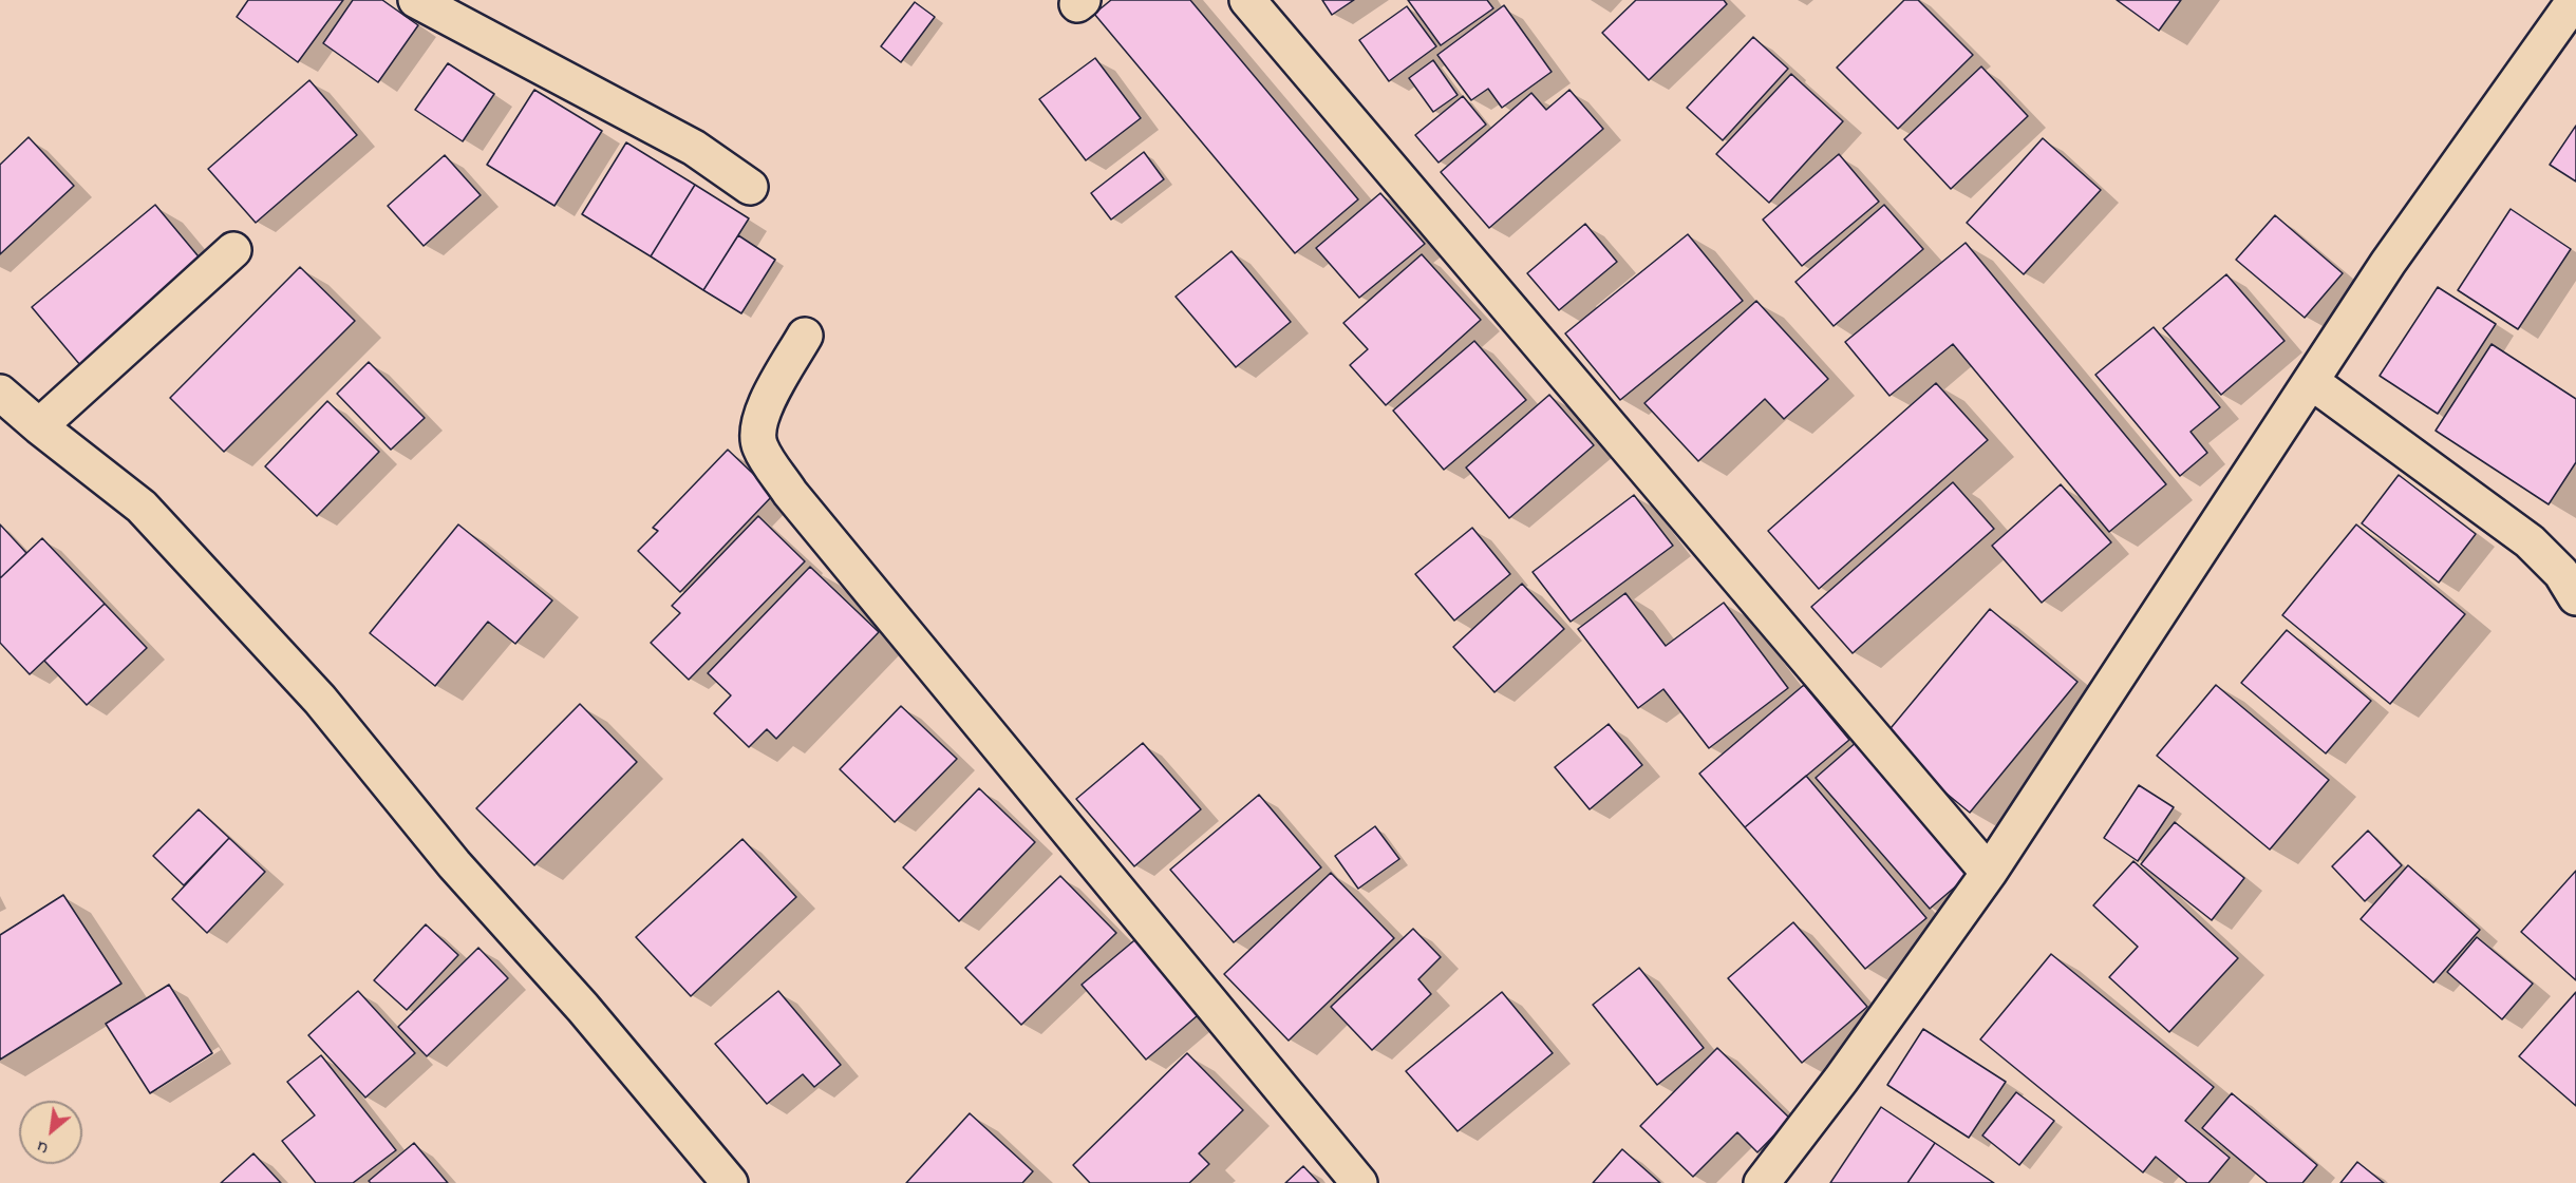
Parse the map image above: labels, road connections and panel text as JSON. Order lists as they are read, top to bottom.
{
  "north": "bottom left"
}
